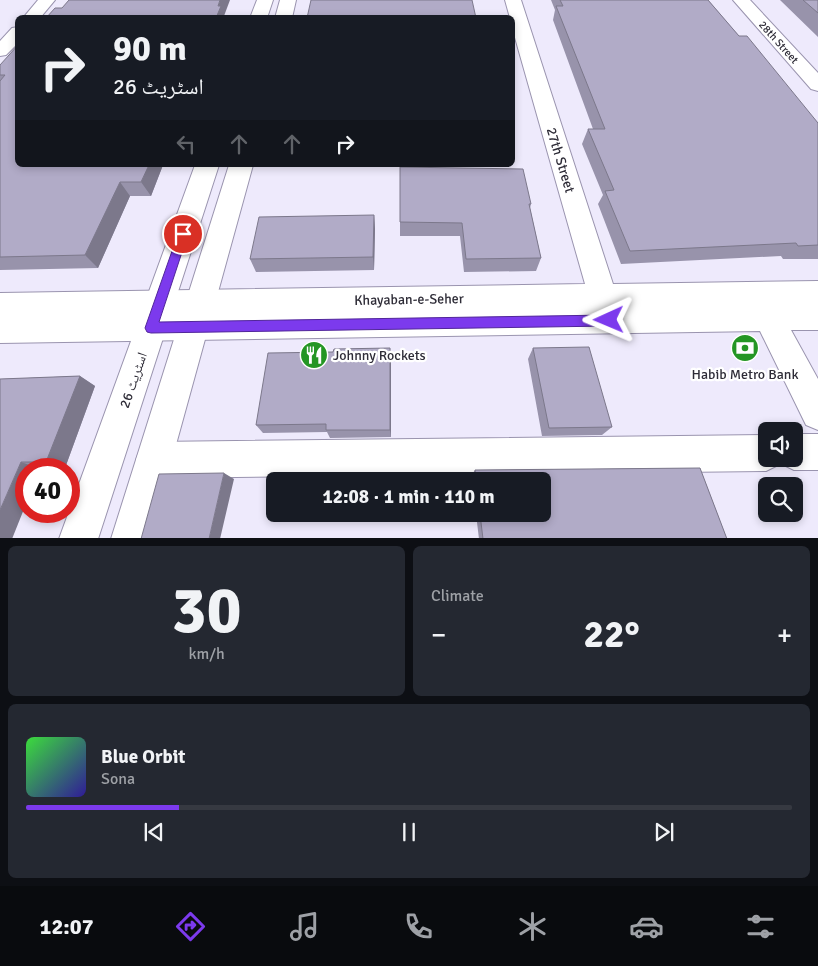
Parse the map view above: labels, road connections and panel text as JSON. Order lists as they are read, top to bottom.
{
  "streets": {
    "street": [
      "28th Street",
      "27th Street",
      "Khayaban-e-Seher",
      "اسٹریٹ 26"
    ]
  },
  "crossings": [
    ["27th Street", "Khayaban-e-Seher"],
    ["Khayaban-e-Seher", "اسٹریٹ 26"]
  ],
  "places": {
    "bank": ["Habib Metro Bank"],
    "restaurant": ["Johnny Rockets"]
  },
  "page": {
    "turn": ["90 m", "اسٹریٹ 26"],
    "limit": "40",
    "trip": "12:08 · 1 min · 110 m",
    "tile": [
      ["30", "km/h"],
      "Climate"
    ],
    "heat": ["−", "22°", "+"],
    "song": ["Blue Orbit", "Sona"],
    "tabs": "12:07"
  }
}
